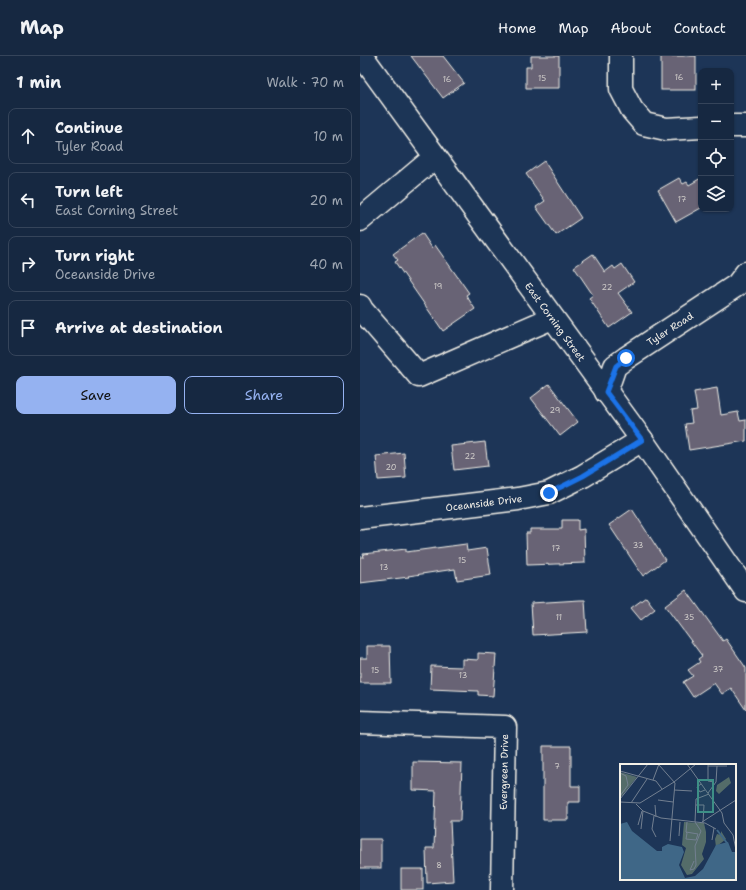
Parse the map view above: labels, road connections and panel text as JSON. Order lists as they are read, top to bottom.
{
  "streets": {
    "street": [
      "East Corning Street",
      "Tyler Road",
      "Oceanside Drive",
      "Evergreen Drive"
    ]
  },
  "crossings": [
    ["East Corning Street", "Tyler Road"],
    ["East Corning Street", "Oceanside Drive"]
  ],
  "house_numbers": [
    "16",
    "15",
    "16",
    "17",
    "19",
    "22",
    "29",
    "22",
    "20",
    "33",
    "17",
    "15",
    "13",
    "11",
    "35",
    "37",
    "15",
    "13",
    "7",
    "8"
  ],
  "page": {
    "header": "Map",
    "nav": [
      "Home",
      "Map",
      "About",
      "Contact"
    ],
    "heading": ["1 min", "Walk · 70 m"],
    "map_buttons": ["+", "−"],
    "list": [
      ["Continue", "Tyler Road", "10 m"],
      ["Turn left", "East Corning Street", "20 m"],
      ["Turn right", "Oceanside Drive", "40 m"],
      "Arrive at destination"
    ],
    "buttons": ["Save", "Share"]
  }
}
